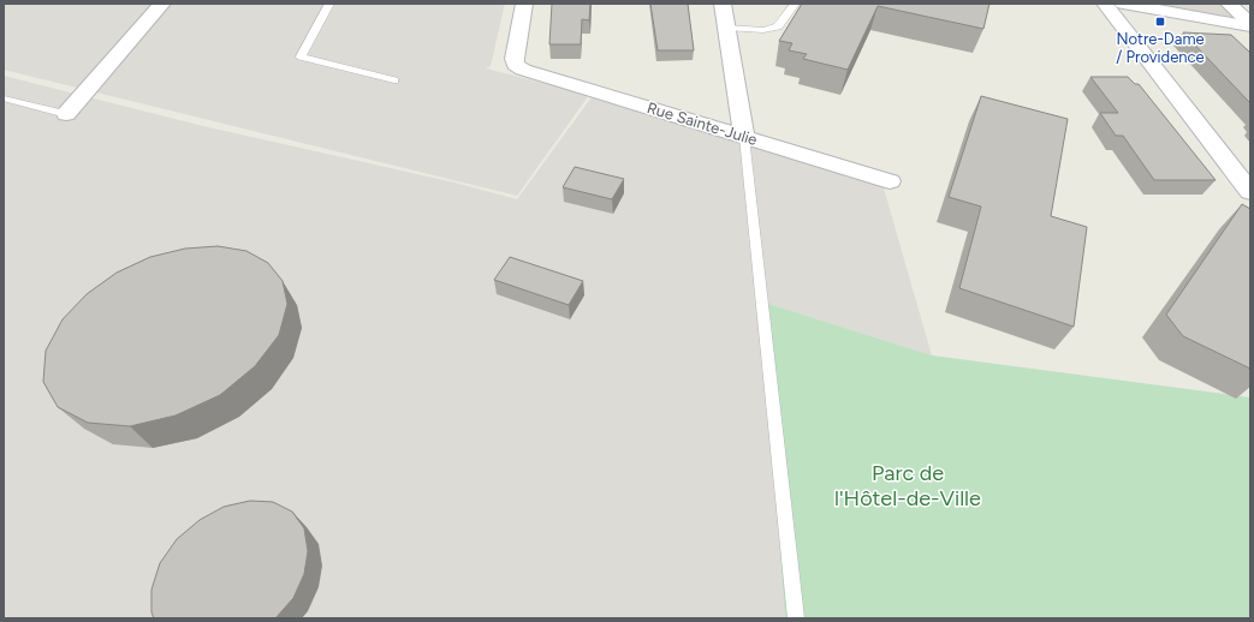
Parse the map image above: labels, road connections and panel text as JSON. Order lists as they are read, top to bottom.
{
  "streets": {
    "street": ["Rue Sainte-Julie"]
  },
  "parks": ["Parc de l'Hôtel-de-Ville"],
  "places": {
    "transit": ["Notre-Dame / Providence"]
  }
}
